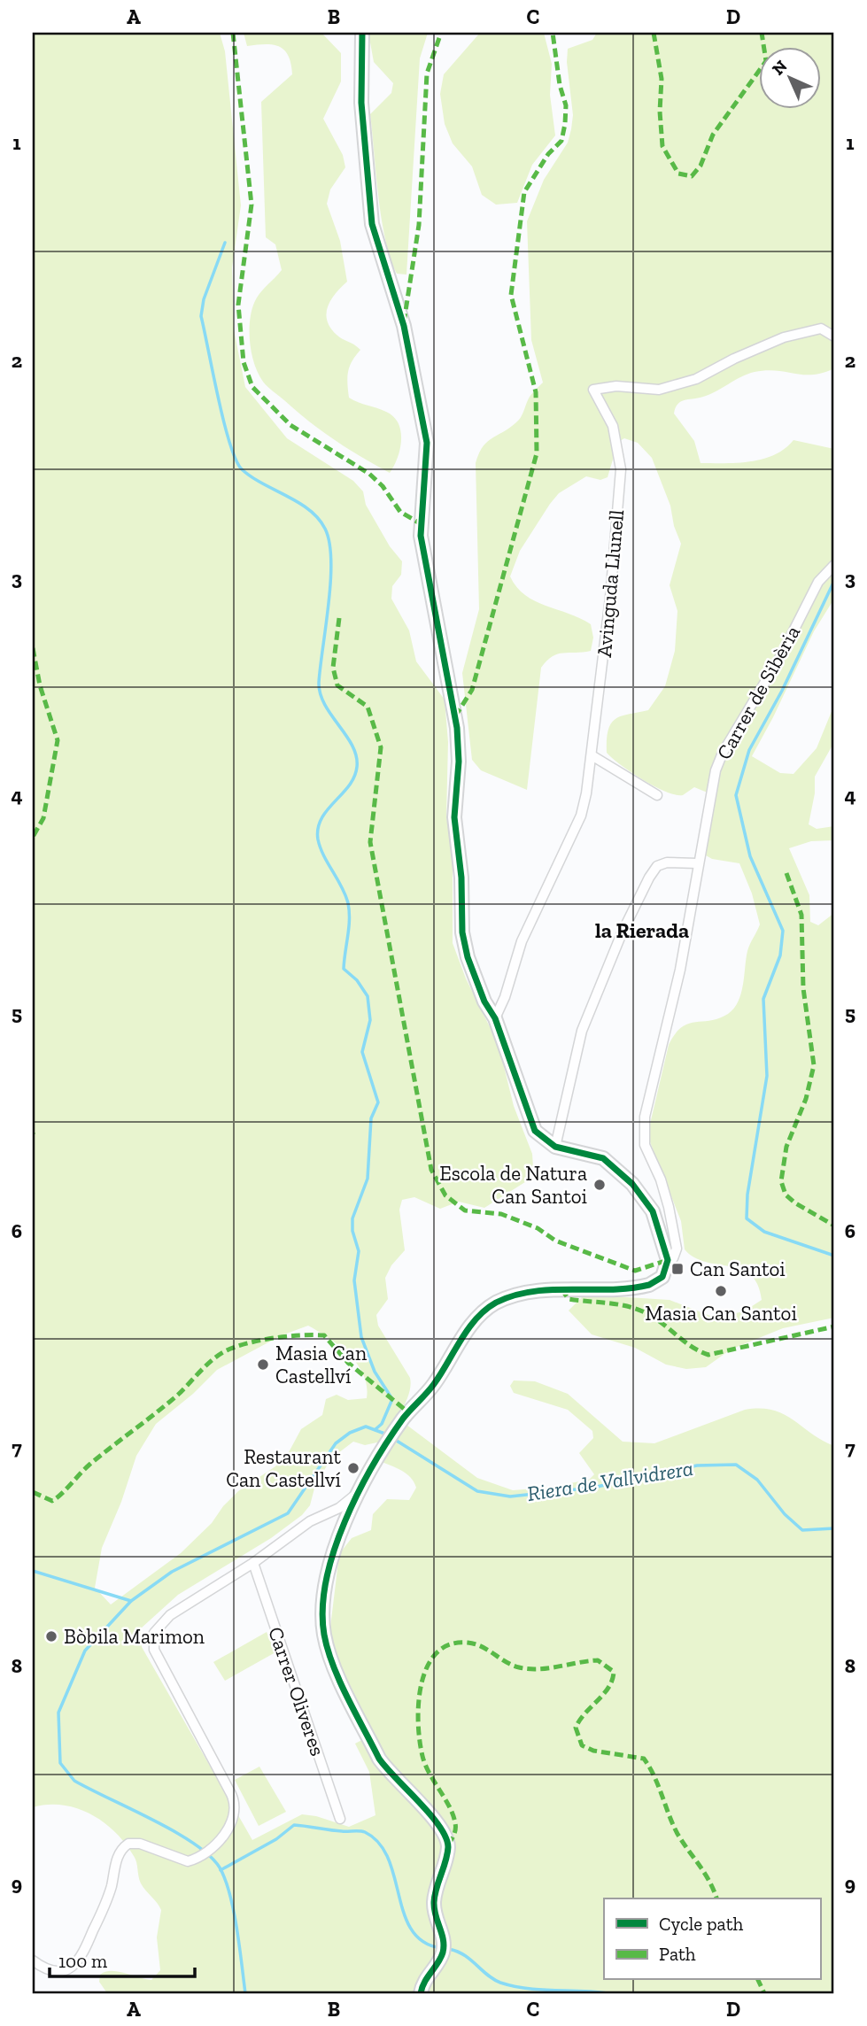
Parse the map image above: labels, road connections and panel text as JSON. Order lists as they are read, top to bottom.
{
  "streets": {
    "street": ["Avinguda Llunell", "Carrer de Sibèria", "Carrer Oliveres"]
  },
  "districts": ["la Rierada"],
  "water": ["Riera de Vallvidrera"],
  "places": {
    "other": [
      "Escola de Natura Can Santoi",
      "Masia Can Santoi",
      "Masia Can Castellví",
      "Restaurant Can Castellví",
      "Bòbila Marimon"
    ],
    "transit": ["Can Santoi"]
  },
  "legend": ["Cycle path", "Path"],
  "scale_bar": "100 m",
  "north": "top left",
  "grid": {
    "columns": [
      "A",
      "B",
      "C",
      "D"
    ],
    "rows": [
      "1",
      "2",
      "3",
      "4",
      "5",
      "6",
      "7",
      "8",
      "9"
    ]
  }
}
